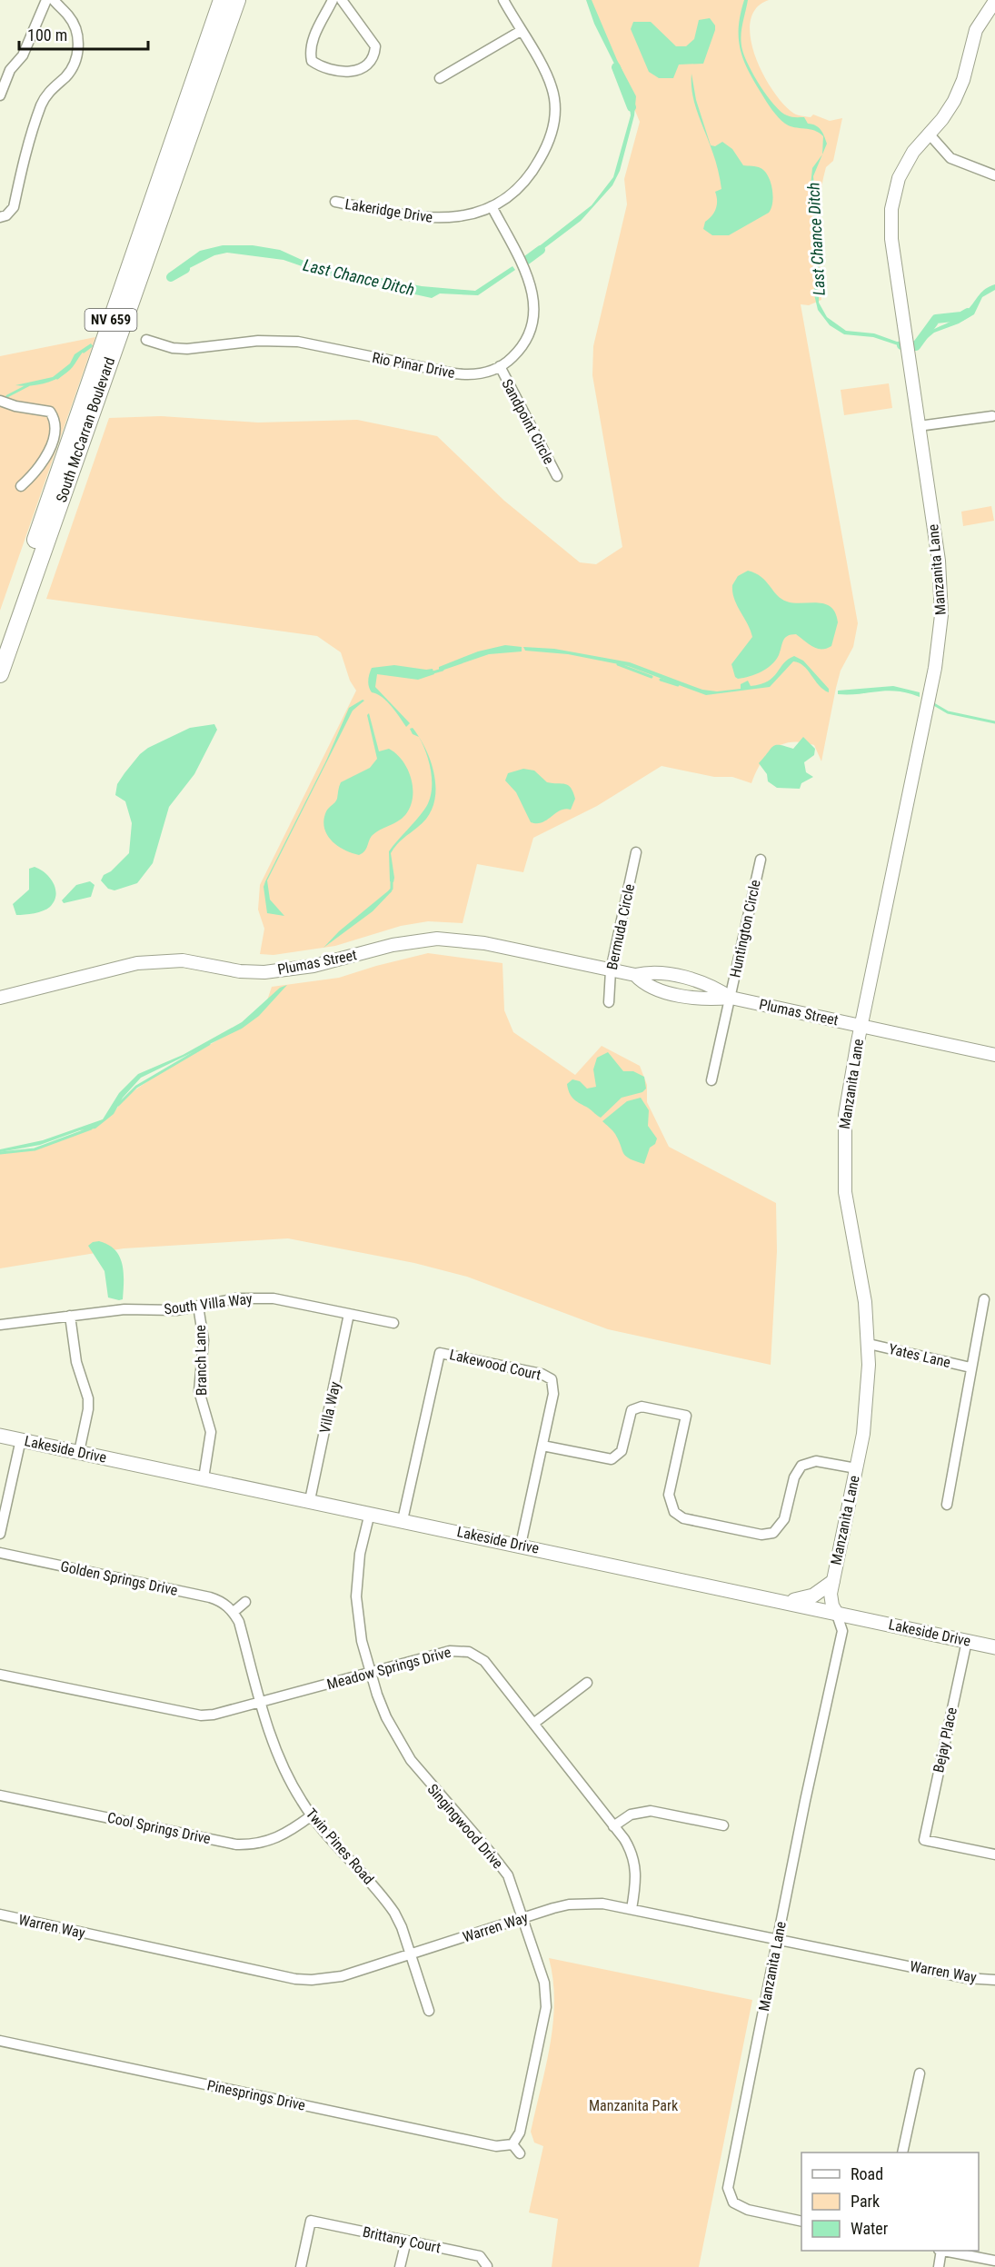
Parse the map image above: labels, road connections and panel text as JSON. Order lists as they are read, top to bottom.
{
  "streets": {
    "main road": ["NV 659", "South McCarran Boulevard", "Lakeside Drive"],
    "street": [
      "Lakeridge Drive",
      "Rio Pinar Drive",
      "Sandpoint Circle",
      "Manzanita Lane",
      "Bermuda Circle",
      "Huntington Circle",
      "Plumas Street",
      "South Villa Way",
      "Yates Lane",
      "Branch Lane",
      "Lakewood Court",
      "Villa Way",
      "Golden Springs Drive",
      "Meadow Springs Drive",
      "Bejay Place",
      "Singingwood Drive",
      "Cool Springs Drive",
      "Twin Pines Road",
      "Warren Way",
      "Pinesprings Drive",
      "Brittany Court"
    ]
  },
  "crossings": [
    ["Lakeridge Drive", "Rio Pinar Drive"],
    ["Rio Pinar Drive", "Sandpoint Circle"],
    ["Manzanita Lane", "Plumas Street"],
    ["Manzanita Lane", "Yates Lane"],
    ["Manzanita Lane", "Lakeside Drive"],
    ["Manzanita Lane", "Warren Way"],
    ["Bermuda Circle", "Plumas Street"],
    ["Huntington Circle", "Plumas Street"],
    ["South Villa Way", "Branch Lane"],
    ["South Villa Way", "Villa Way"],
    ["Branch Lane", "Lakeside Drive"],
    ["Lakewood Court", "Lakeside Drive"],
    ["Villa Way", "Lakeside Drive"],
    ["Lakeside Drive", "Bejay Place"],
    ["Lakeside Drive", "Singingwood Drive"],
    ["Golden Springs Drive", "Twin Pines Road"],
    ["Meadow Springs Drive", "Singingwood Drive"],
    ["Meadow Springs Drive", "Twin Pines Road"],
    ["Meadow Springs Drive", "Warren Way"],
    ["Singingwood Drive", "Warren Way"],
    ["Singingwood Drive", "Pinesprings Drive"],
    ["Cool Springs Drive", "Twin Pines Road"],
    ["Twin Pines Road", "Warren Way"]
  ],
  "water": ["Last Chance Ditch"],
  "parks": ["Manzanita Park"],
  "legend": ["Road", "Park", "Water"],
  "scale_bar": "100 m"
}
